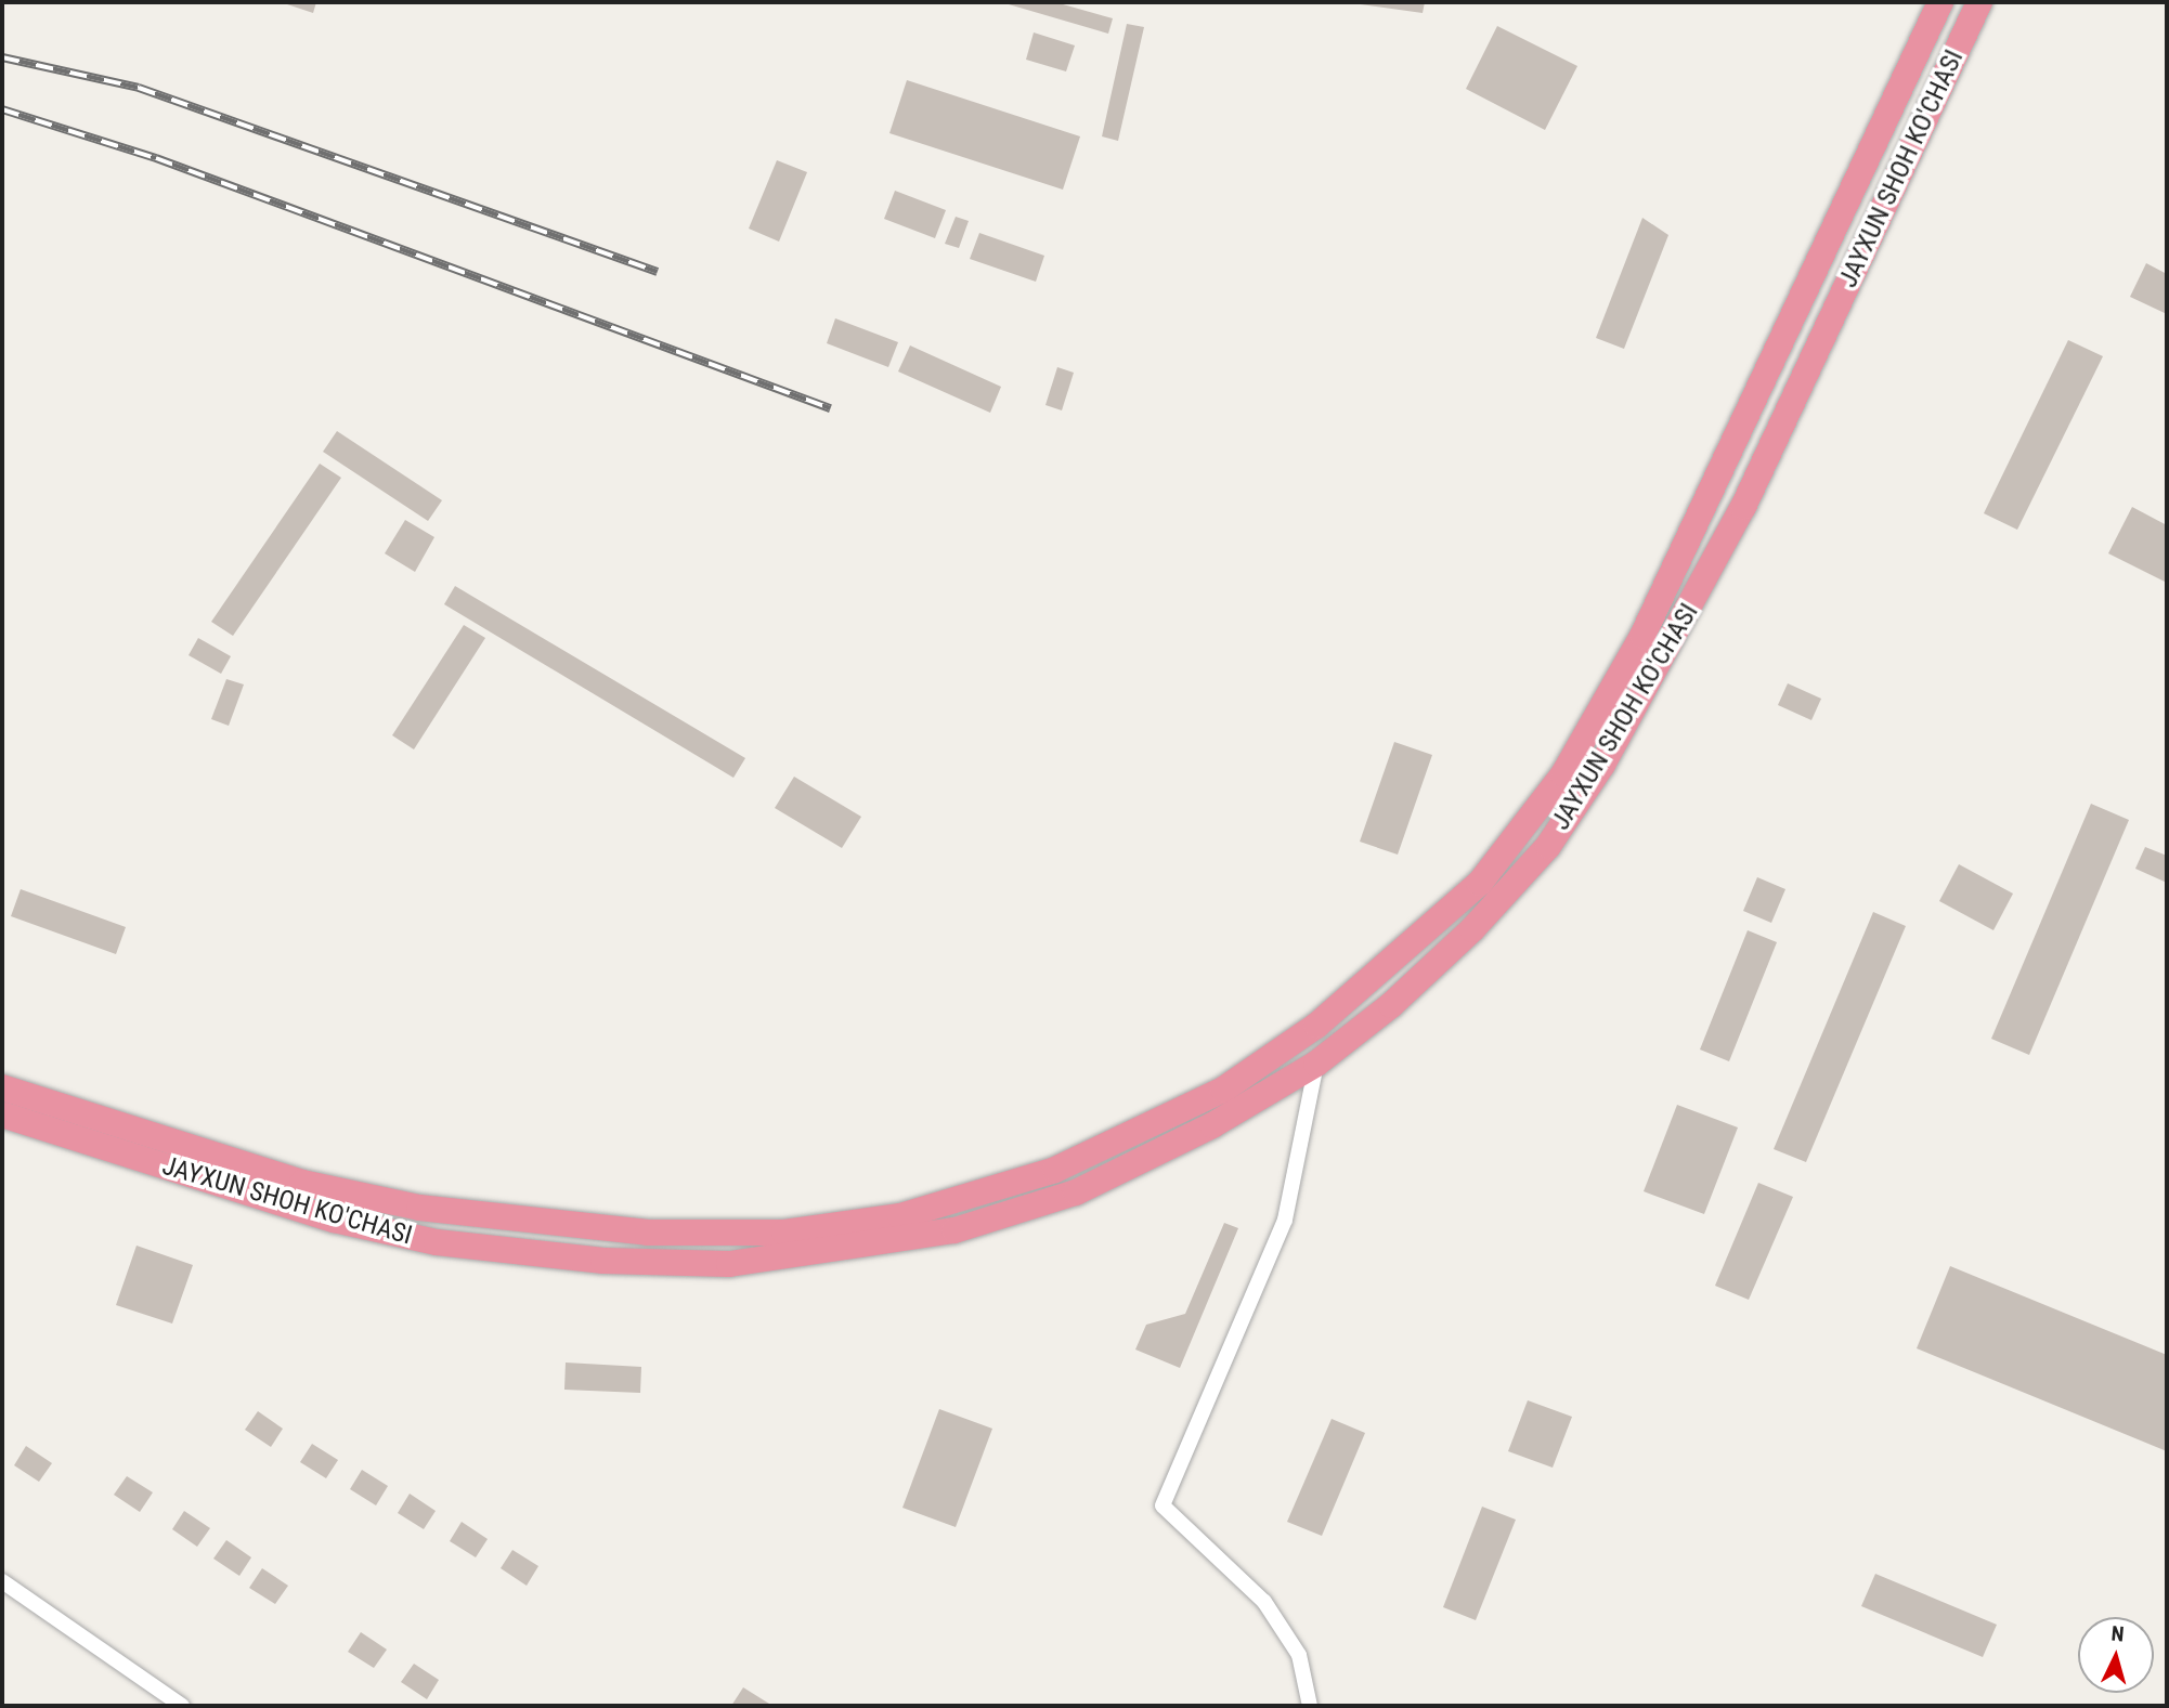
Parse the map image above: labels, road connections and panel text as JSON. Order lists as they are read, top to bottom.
{
  "streets": {
    "highway": ["JAYXUN SHOH KO'CHASI"]
  },
  "north": "top"
}
